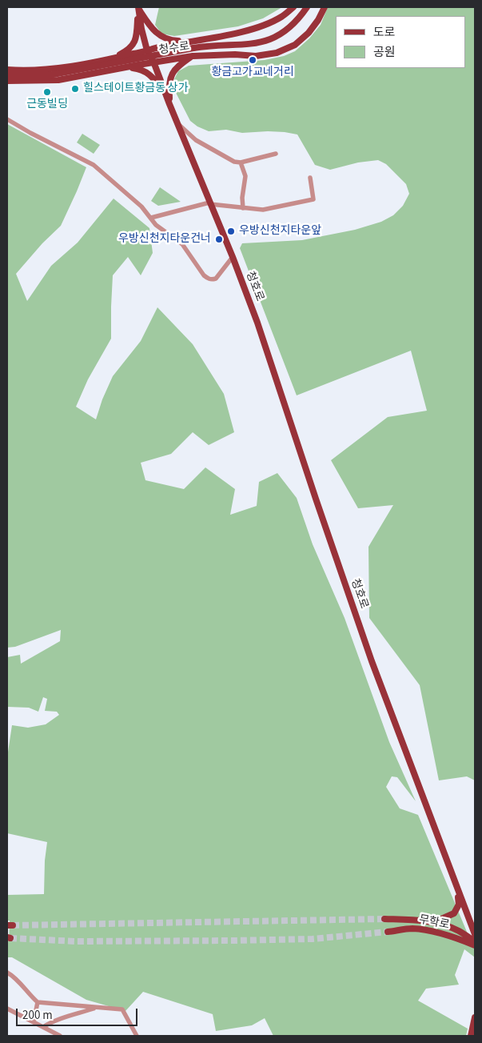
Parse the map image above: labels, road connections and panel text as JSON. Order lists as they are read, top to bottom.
{
  "streets": {
    "main road": ["청수로", "청호로", "무학로"]
  },
  "crossings": [
    ["청수로", "청호로"]
  ],
  "places": [
    "황금고가교네거리",
    "힐스테이트황금동 상가",
    "근동빌딩",
    "우방신천지타운앞",
    "우방신천지타운건너"
  ],
  "legend": ["도로", "공원"],
  "scale_bar": "200 m"
}
